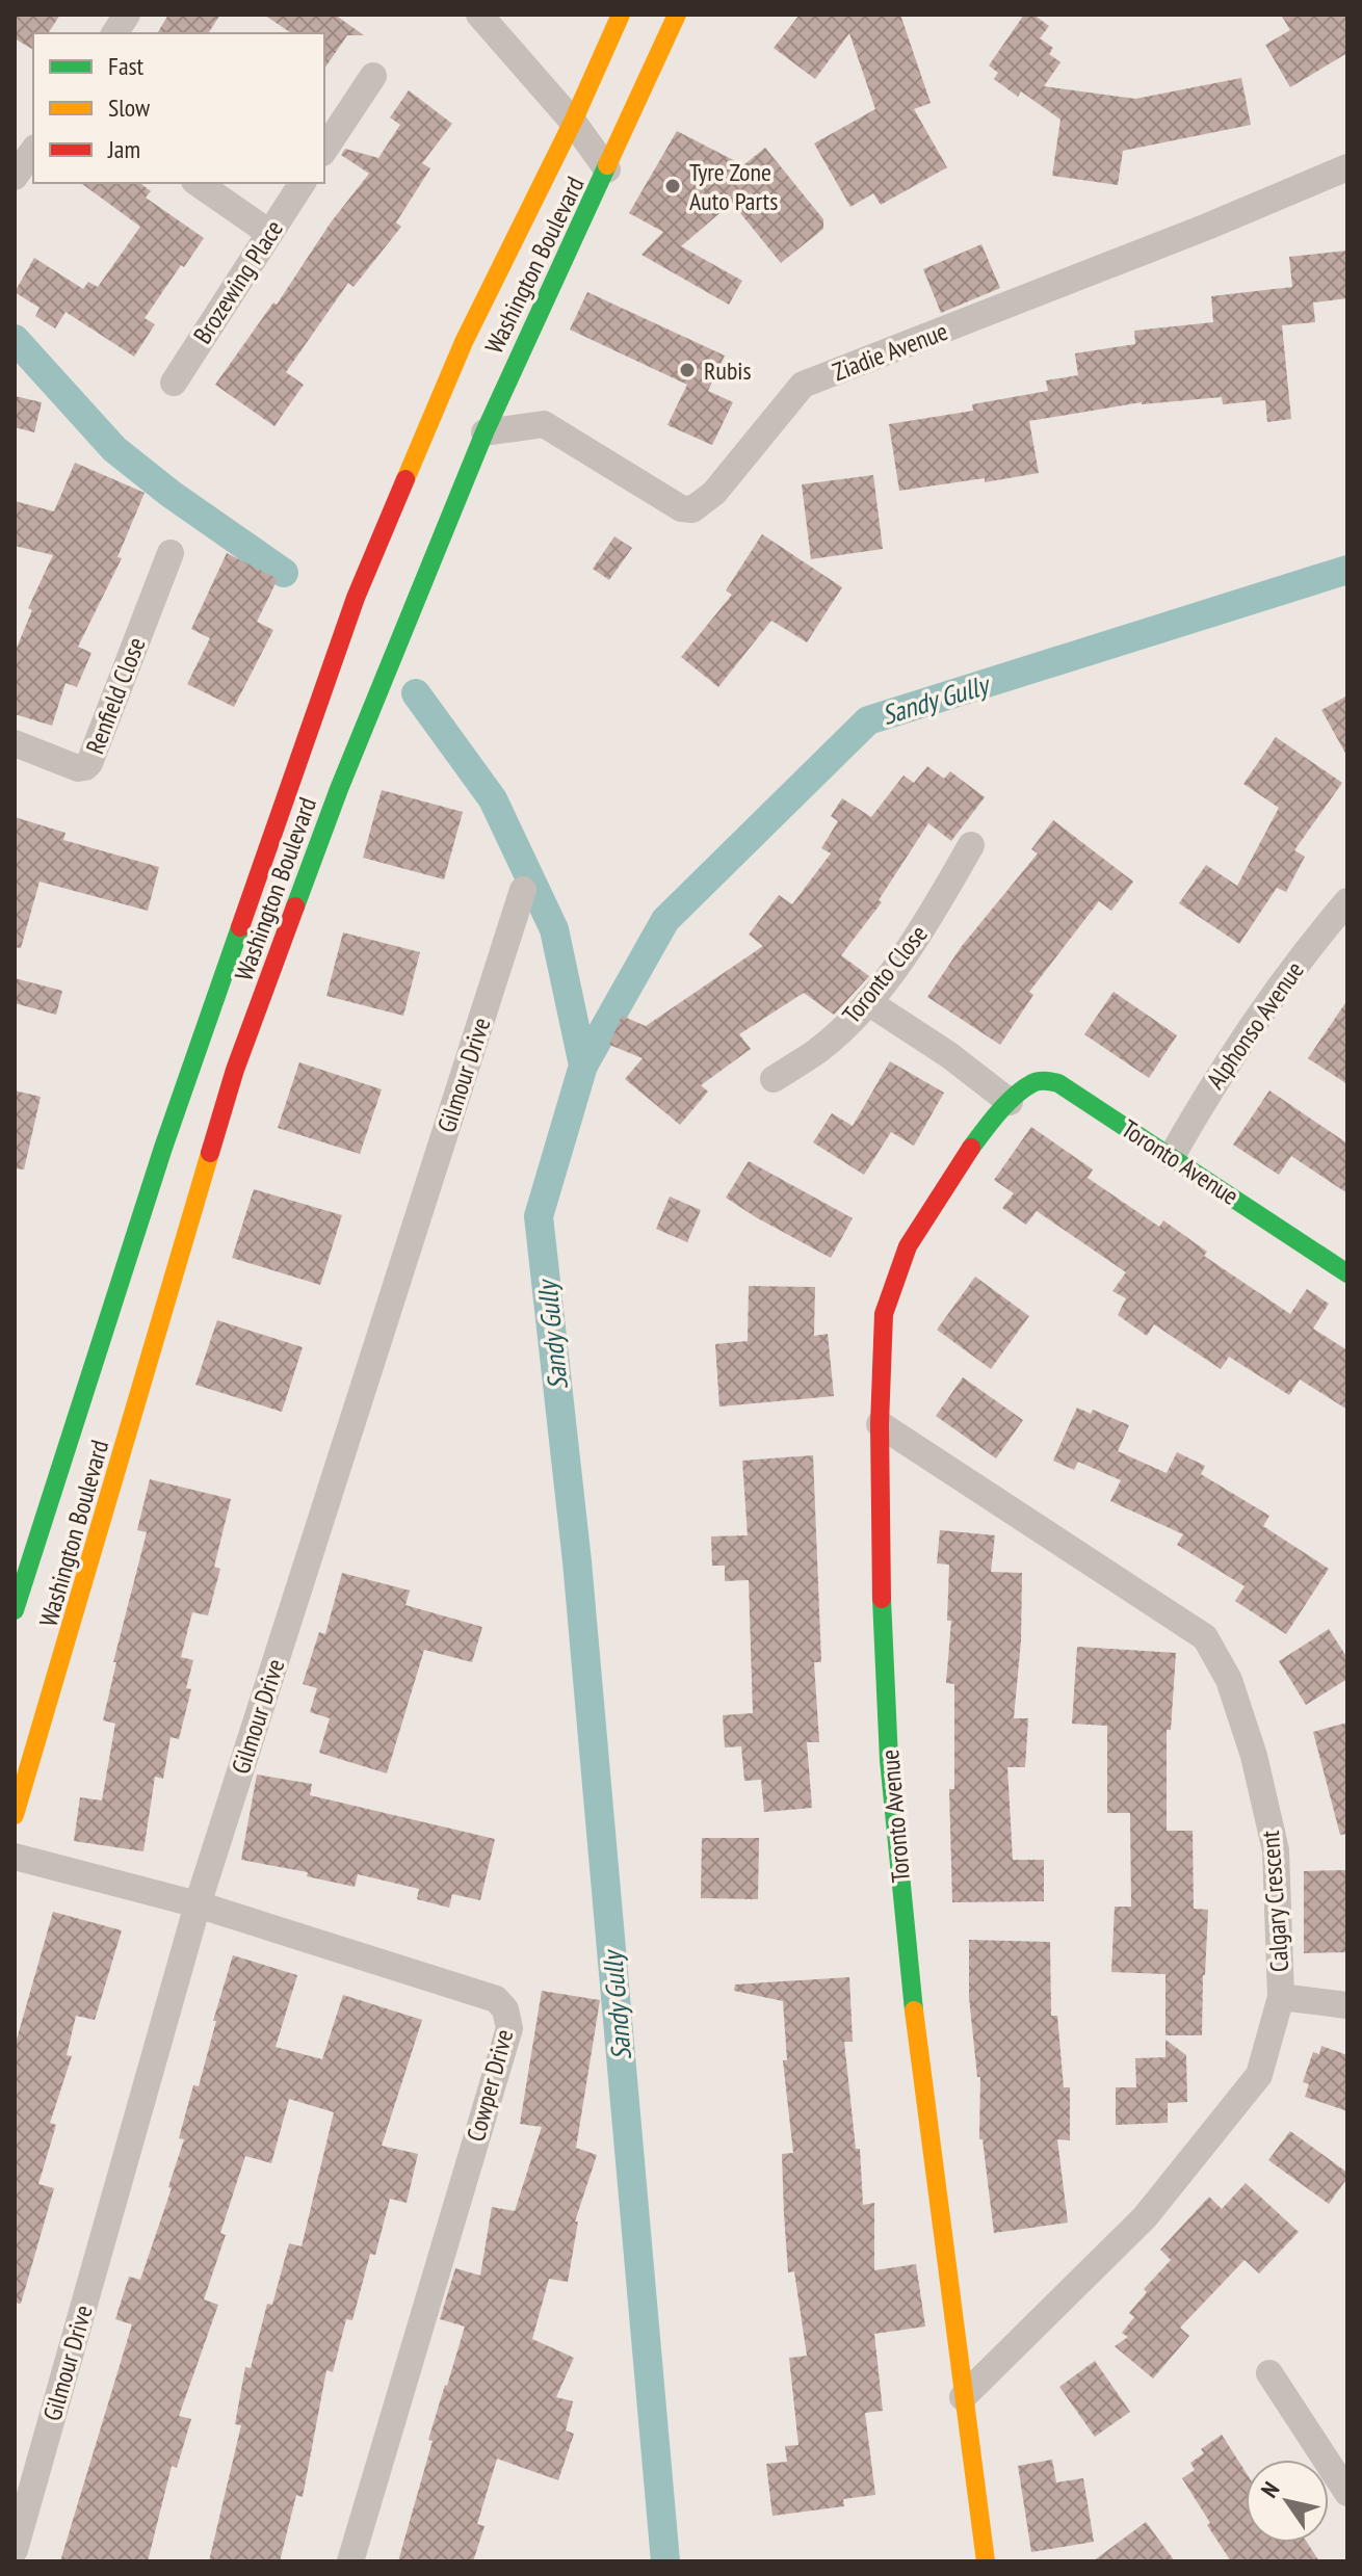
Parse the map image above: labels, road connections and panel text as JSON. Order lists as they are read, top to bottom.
{
  "streets": {
    "main road": ["Washington Boulevard", "Toronto Avenue"],
    "street": [
      "Brozewing Place",
      "Ziadie Avenue",
      "Renfield Close",
      "Toronto Close",
      "Alphonso Avenue",
      "Gilmour Drive",
      "Calgary Crescent",
      "Cowper Drive"
    ]
  },
  "crossings": [
    ["Washington Boulevard", "Ziadie Avenue"],
    ["Alphonso Avenue", "Toronto Avenue"],
    ["Gilmour Drive", "Cowper Drive"],
    ["Toronto Avenue", "Calgary Crescent"]
  ],
  "water": ["Sandy Gully"],
  "places": ["Tyre Zone Auto Parts", "Rubis"],
  "legend": ["Fast", "Slow", "Jam"],
  "north": "top left"
}
